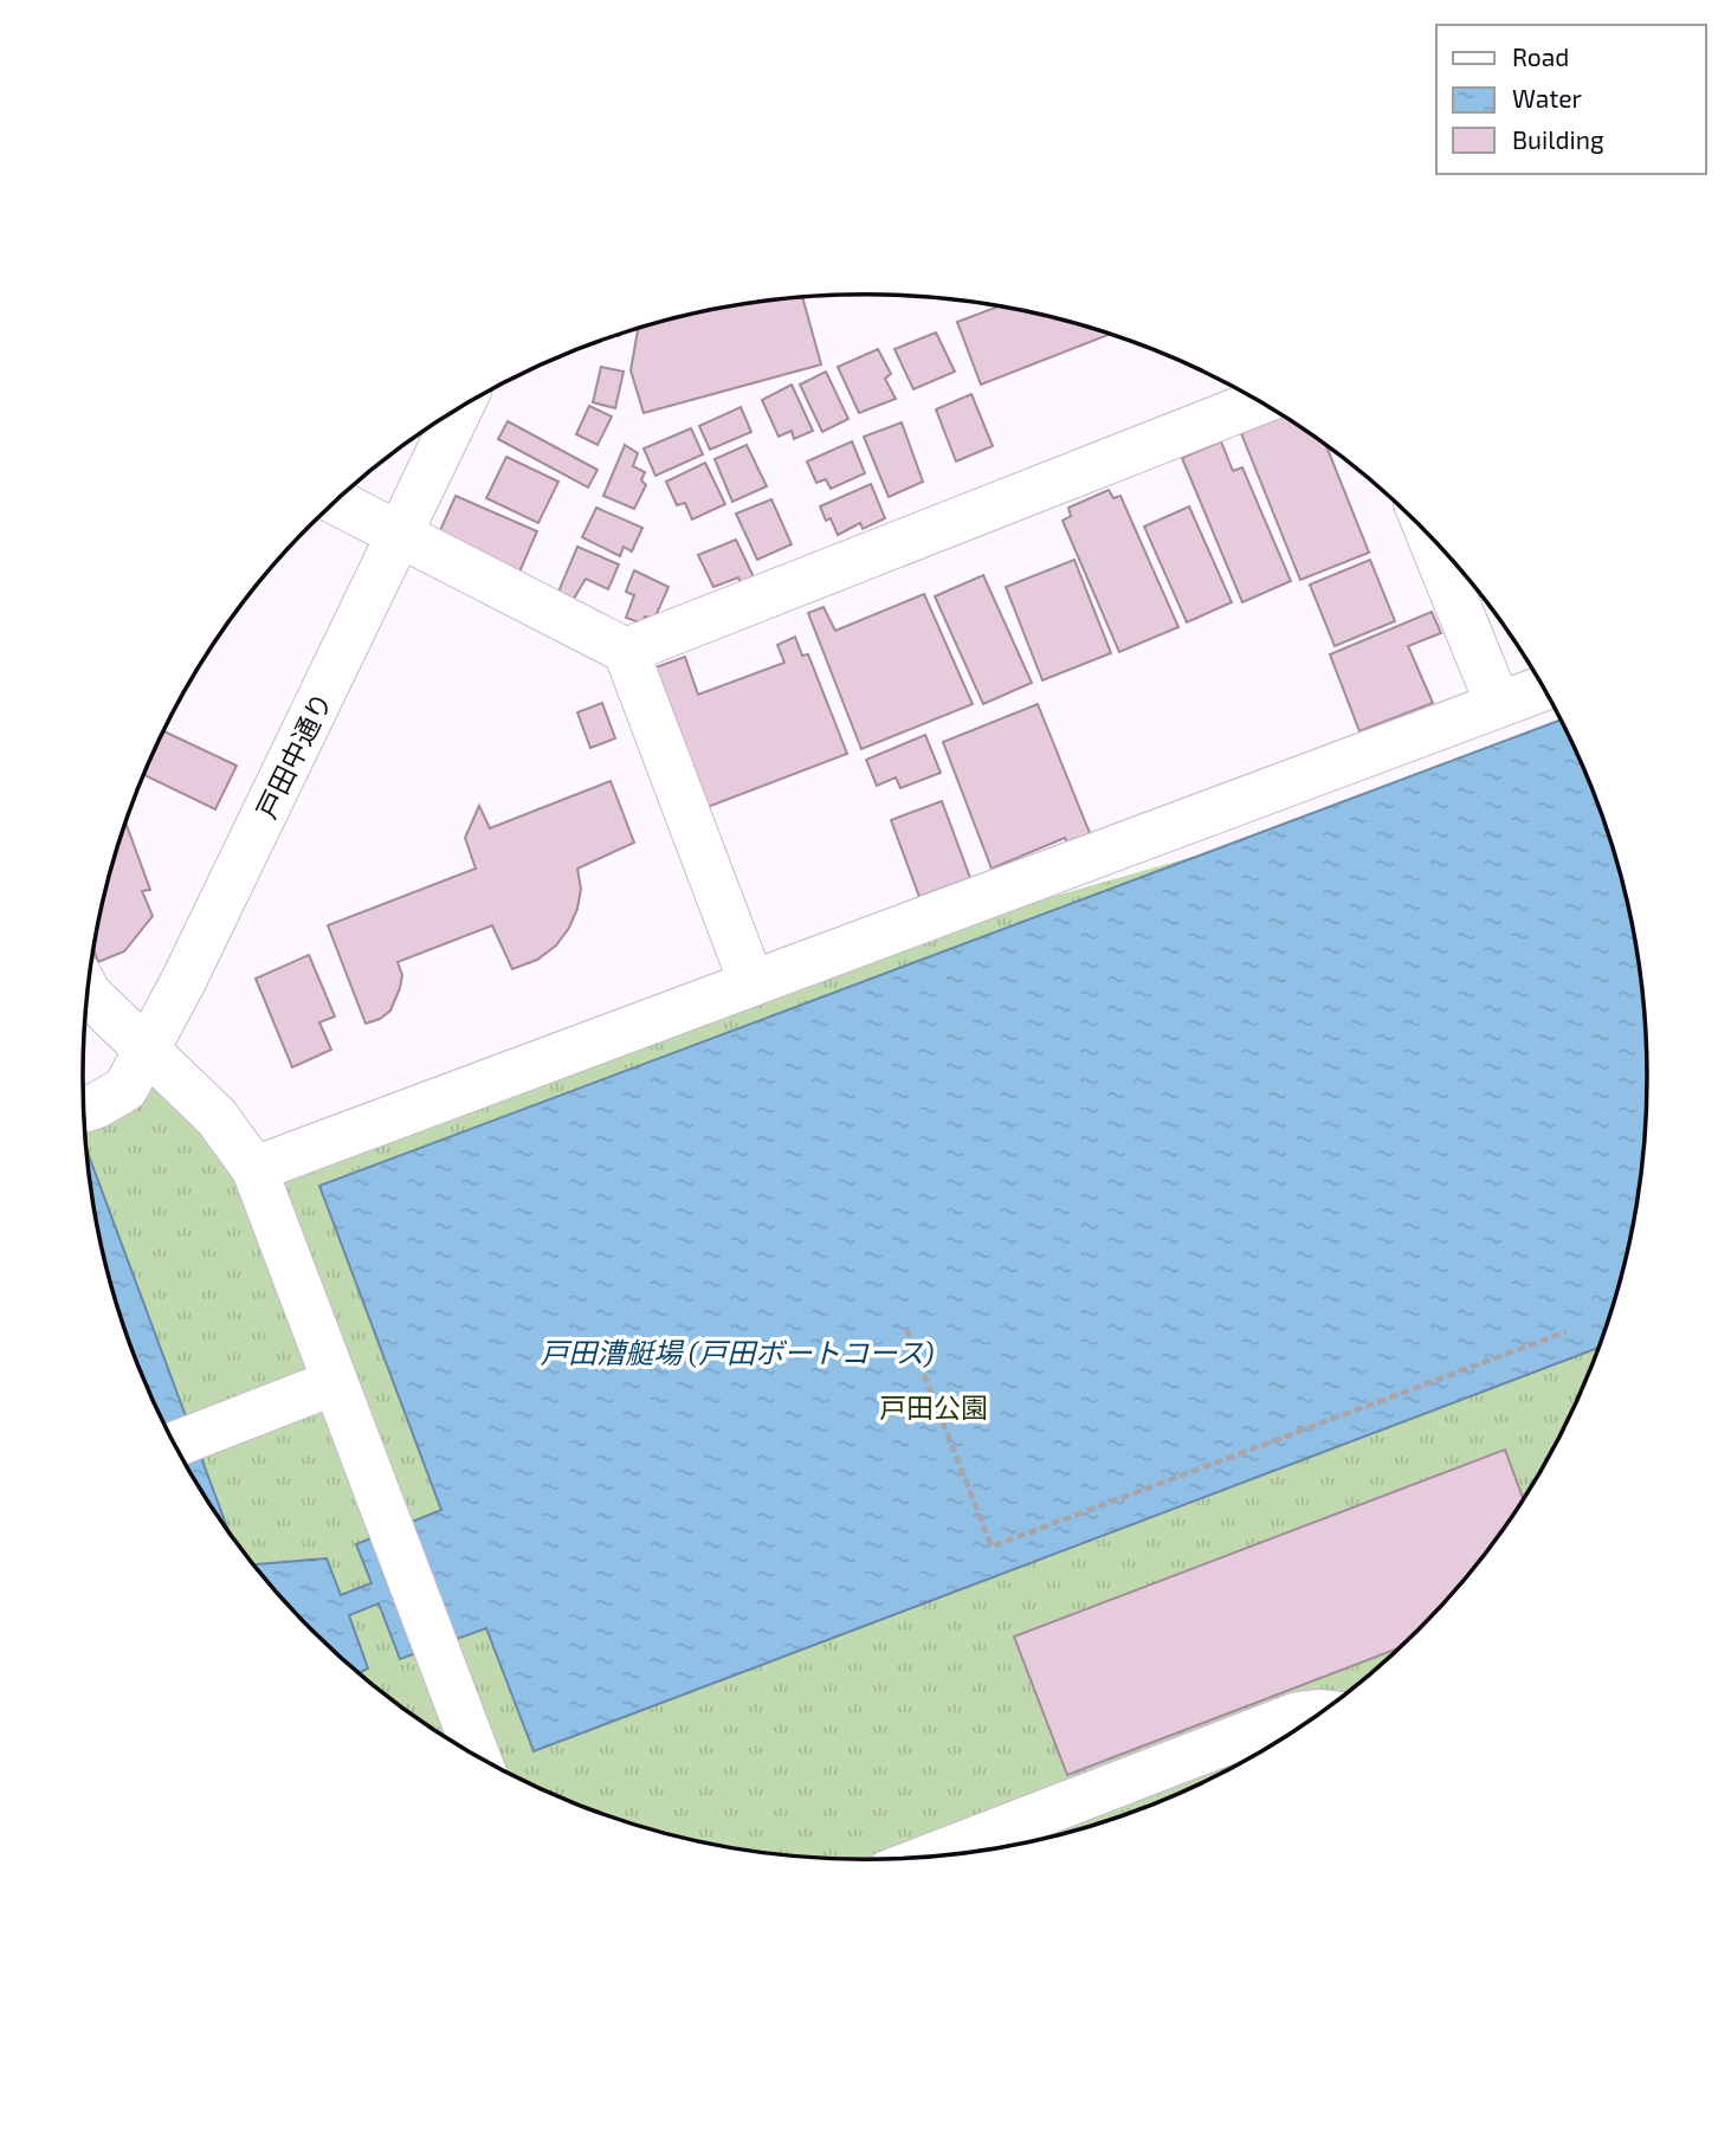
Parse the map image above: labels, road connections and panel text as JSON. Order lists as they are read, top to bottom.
{
  "streets": {
    "street": ["戸田中通り"]
  },
  "water": ["戸田漕艇場 (戸田ボートコース)"],
  "parks": ["戸田公園"],
  "legend": ["Road", "Water", "Building"]
}
